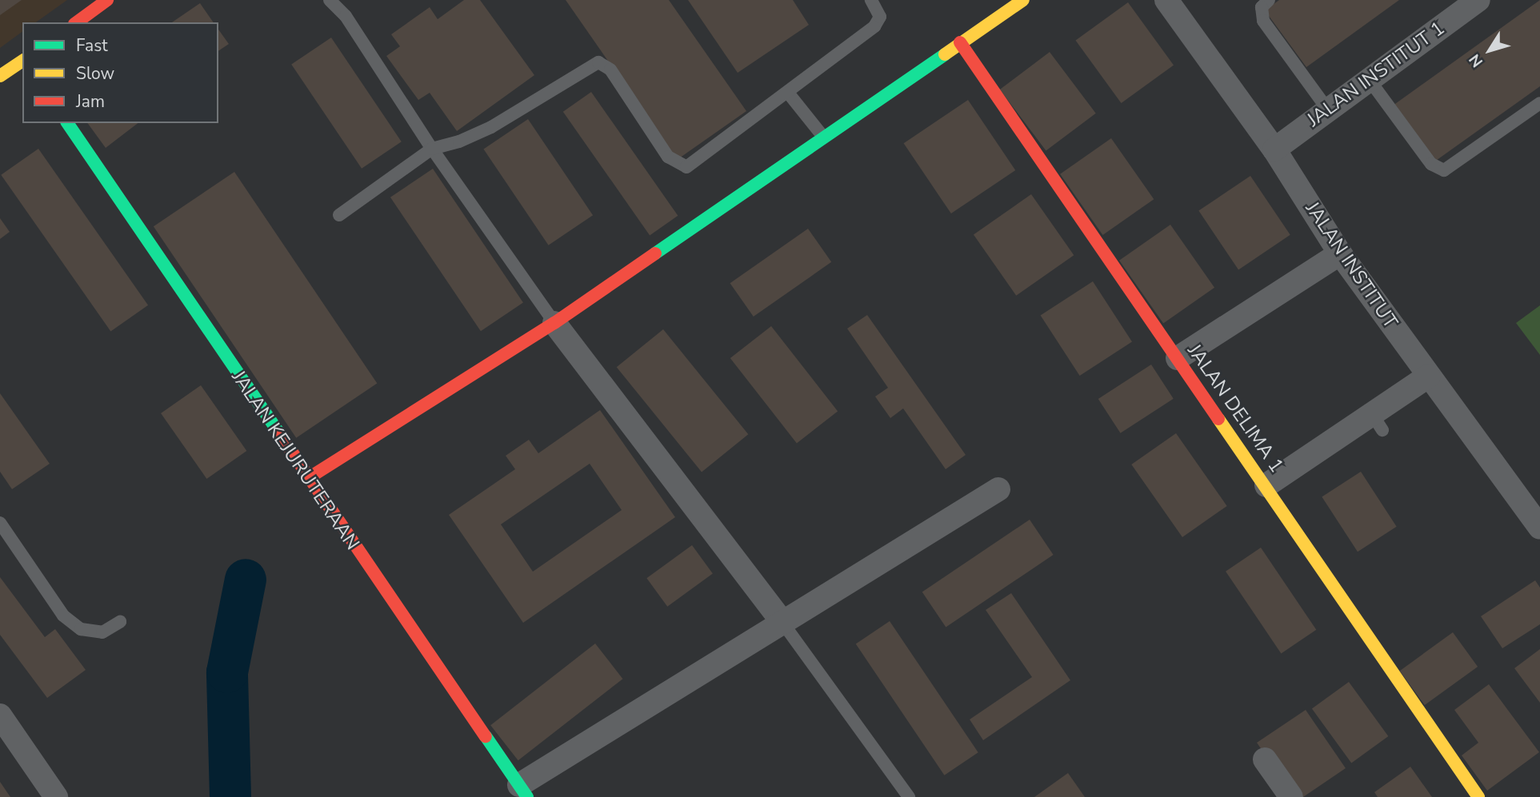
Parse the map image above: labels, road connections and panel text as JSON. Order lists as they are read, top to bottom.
{
  "streets": {
    "street": [
      "JALAN INSTITUT 1",
      "JALAN INSTITUT",
      "JALAN DELIMA 1",
      "JALAN KEJURUTERAAN"
    ]
  },
  "crossings": [
    ["JALAN INSTITUT 1", "JALAN INSTITUT"]
  ],
  "legend": ["Fast", "Slow", "Jam"],
  "north": "bottom left"
}
